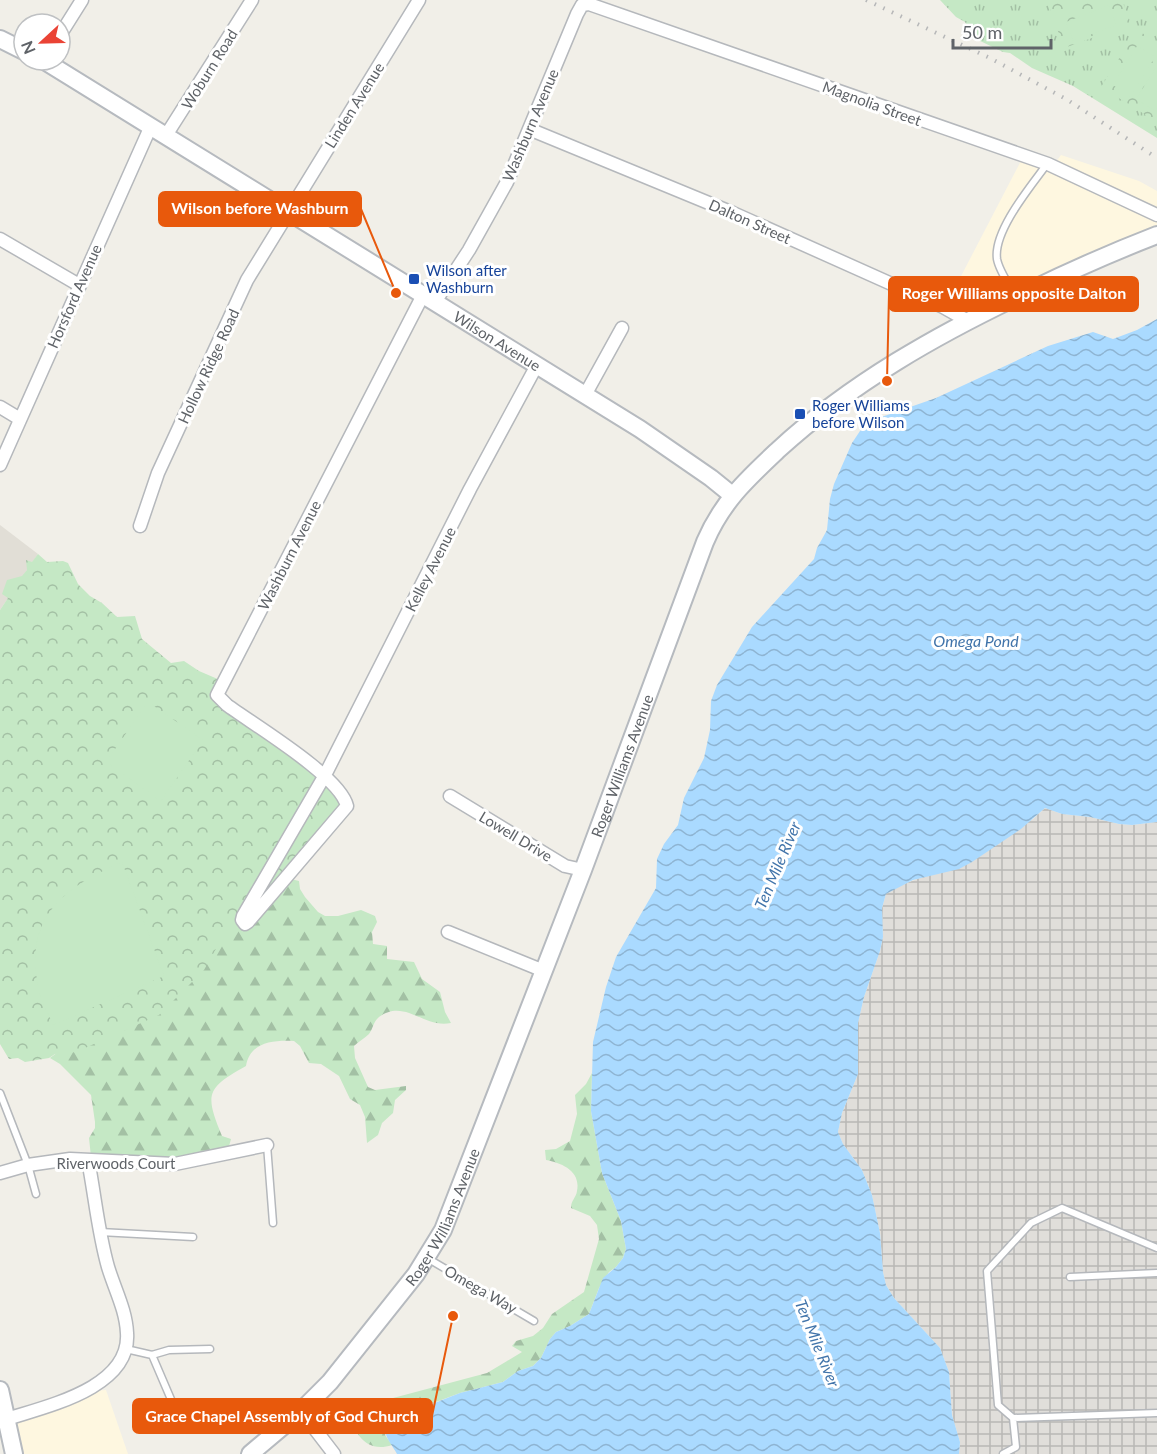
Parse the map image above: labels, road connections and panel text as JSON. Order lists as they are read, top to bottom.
{
  "streets": {
    "main road": ["Wilson Avenue", "Roger Williams Avenue"],
    "street": [
      "Woburn Road",
      "Magnolia Street",
      "Linden Avenue",
      "Washburn Avenue",
      "Dalton Street",
      "Horsford Avenue",
      "Hollow Ridge Road",
      "Kelley Avenue",
      "Lowell Drive",
      "Riverwoods Court"
    ],
    "lane": ["Omega Way"]
  },
  "crossings": [
    ["Woburn Road", "Wilson Avenue"],
    ["Magnolia Street", "Washburn Avenue"],
    ["Linden Avenue", "Wilson Avenue"],
    ["Linden Avenue", "Hollow Ridge Road"],
    ["Washburn Avenue", "Dalton Street"],
    ["Washburn Avenue", "Wilson Avenue"],
    ["Washburn Avenue", "Kelley Avenue"],
    ["Dalton Street", "Roger Williams Avenue"],
    ["Horsford Avenue", "Wilson Avenue"],
    ["Wilson Avenue", "Hollow Ridge Road"],
    ["Wilson Avenue", "Kelley Avenue"],
    ["Wilson Avenue", "Roger Williams Avenue"],
    ["Roger Williams Avenue", "Lowell Drive"],
    ["Roger Williams Avenue", "Omega Way"]
  ],
  "water": ["Omega Pond", "Ten Mile River"],
  "places": {
    "transit": ["Wilson after Washburn", "Roger Williams before Wilson"],
    "other": ["Wilson before Washburn", "Roger Williams opposite Dalton", "Grace Chapel Assembly of God Church"]
  },
  "scale_bar": "50 m",
  "north": "left"
}
